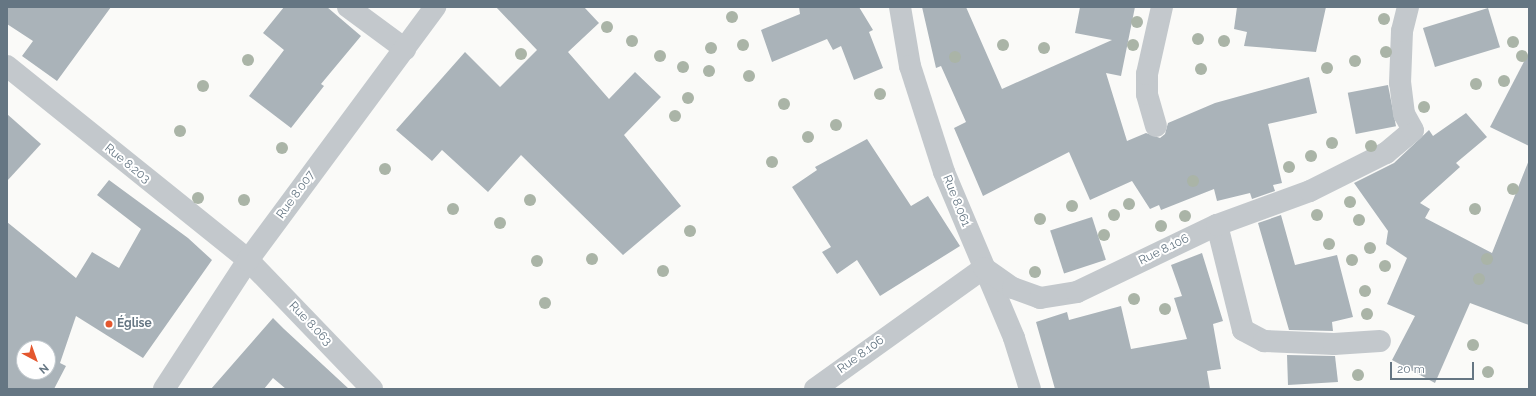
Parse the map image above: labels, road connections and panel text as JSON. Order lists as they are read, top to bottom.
{
  "streets": {
    "street": [
      "Rue 8.203",
      "Rue 8.007",
      "Rue 8.061",
      "Rue 8.106",
      "Rue 8.063"
    ]
  },
  "crossings": [
    ["Rue 8.203", "Rue 8.007"],
    ["Rue 8.203", "Rue 8.063"],
    ["Rue 8.007", "Rue 8.063"],
    ["Rue 8.061", "Rue 8.106"]
  ],
  "places": ["Église"],
  "scale_bar": "20 m",
  "north": "bottom right"
}
